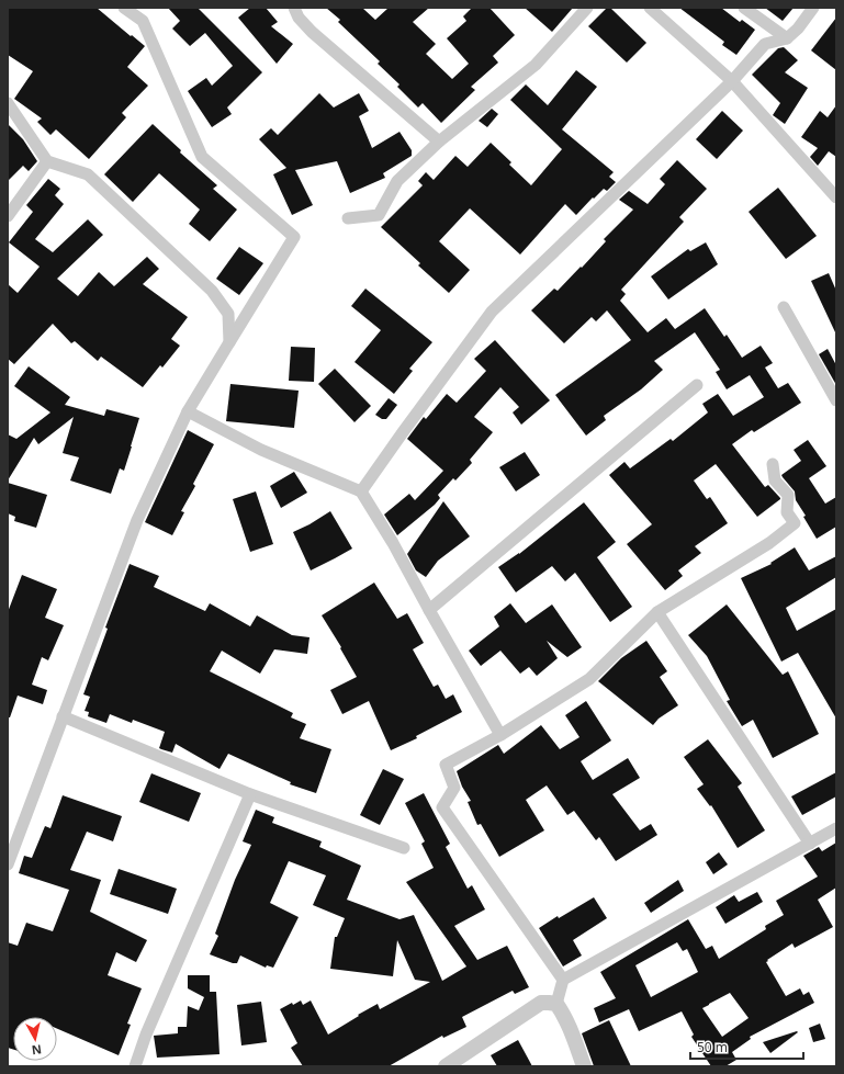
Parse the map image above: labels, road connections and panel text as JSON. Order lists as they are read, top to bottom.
{
  "scale_bar": "50 m",
  "north": "bottom"
}
